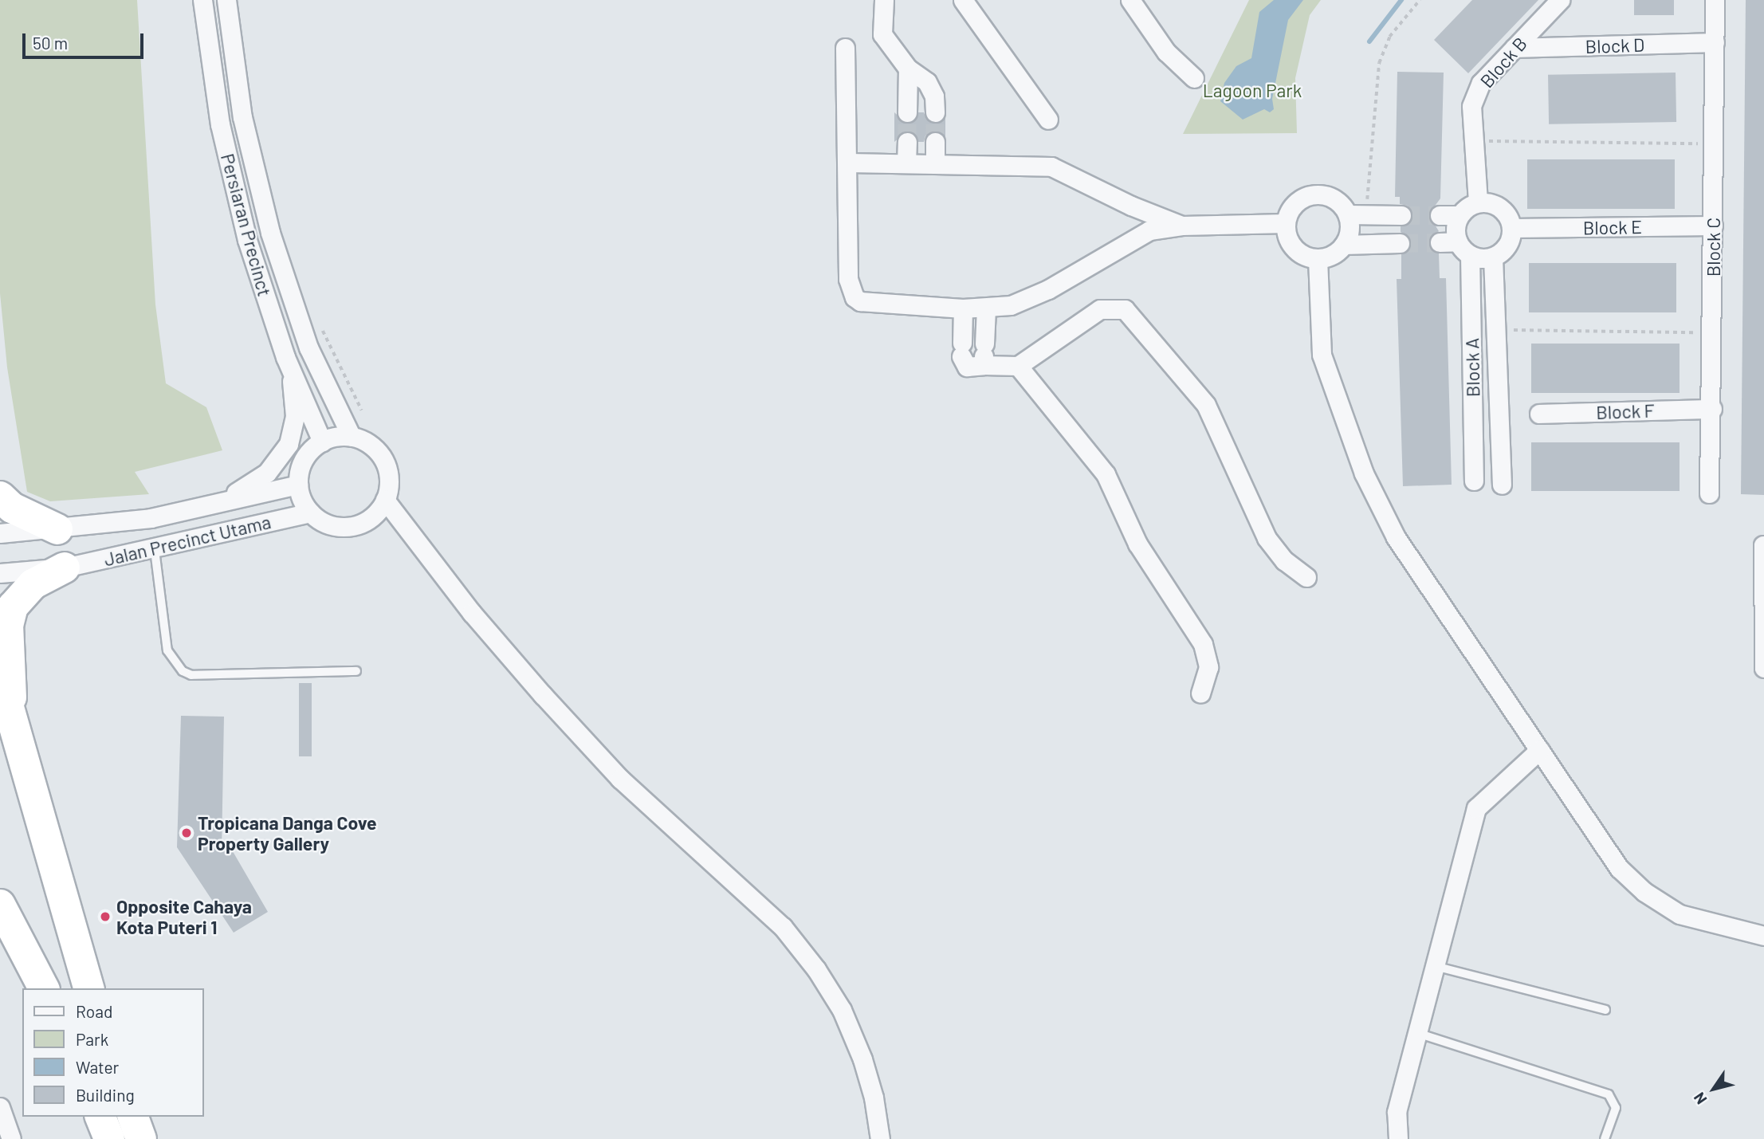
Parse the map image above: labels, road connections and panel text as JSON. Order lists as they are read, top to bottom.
{
  "streets": {
    "street": [
      "Block D",
      "Block B",
      "Persiaran Precinct",
      "Block E",
      "Block C",
      "Block A",
      "Block F",
      "Jalan Precinct Utama"
    ]
  },
  "crossings": [
    ["Block D", "Block B"],
    ["Block D", "Block C"],
    ["Block B", "Block E"],
    ["Block B", "Block A"],
    ["Persiaran Precinct", "Jalan Precinct Utama"],
    ["Block E", "Block C"],
    ["Block E", "Block A"],
    ["Block C", "Block F"]
  ],
  "parks": ["Lagoon Park"],
  "places": ["Tropicana Danga Cove Property Gallery", "Opposite Cahaya Kota Puteri 1"],
  "legend": [
    "Road",
    "Park",
    "Water",
    "Building"
  ],
  "scale_bar": "50 m",
  "north": "bottom left"
}
